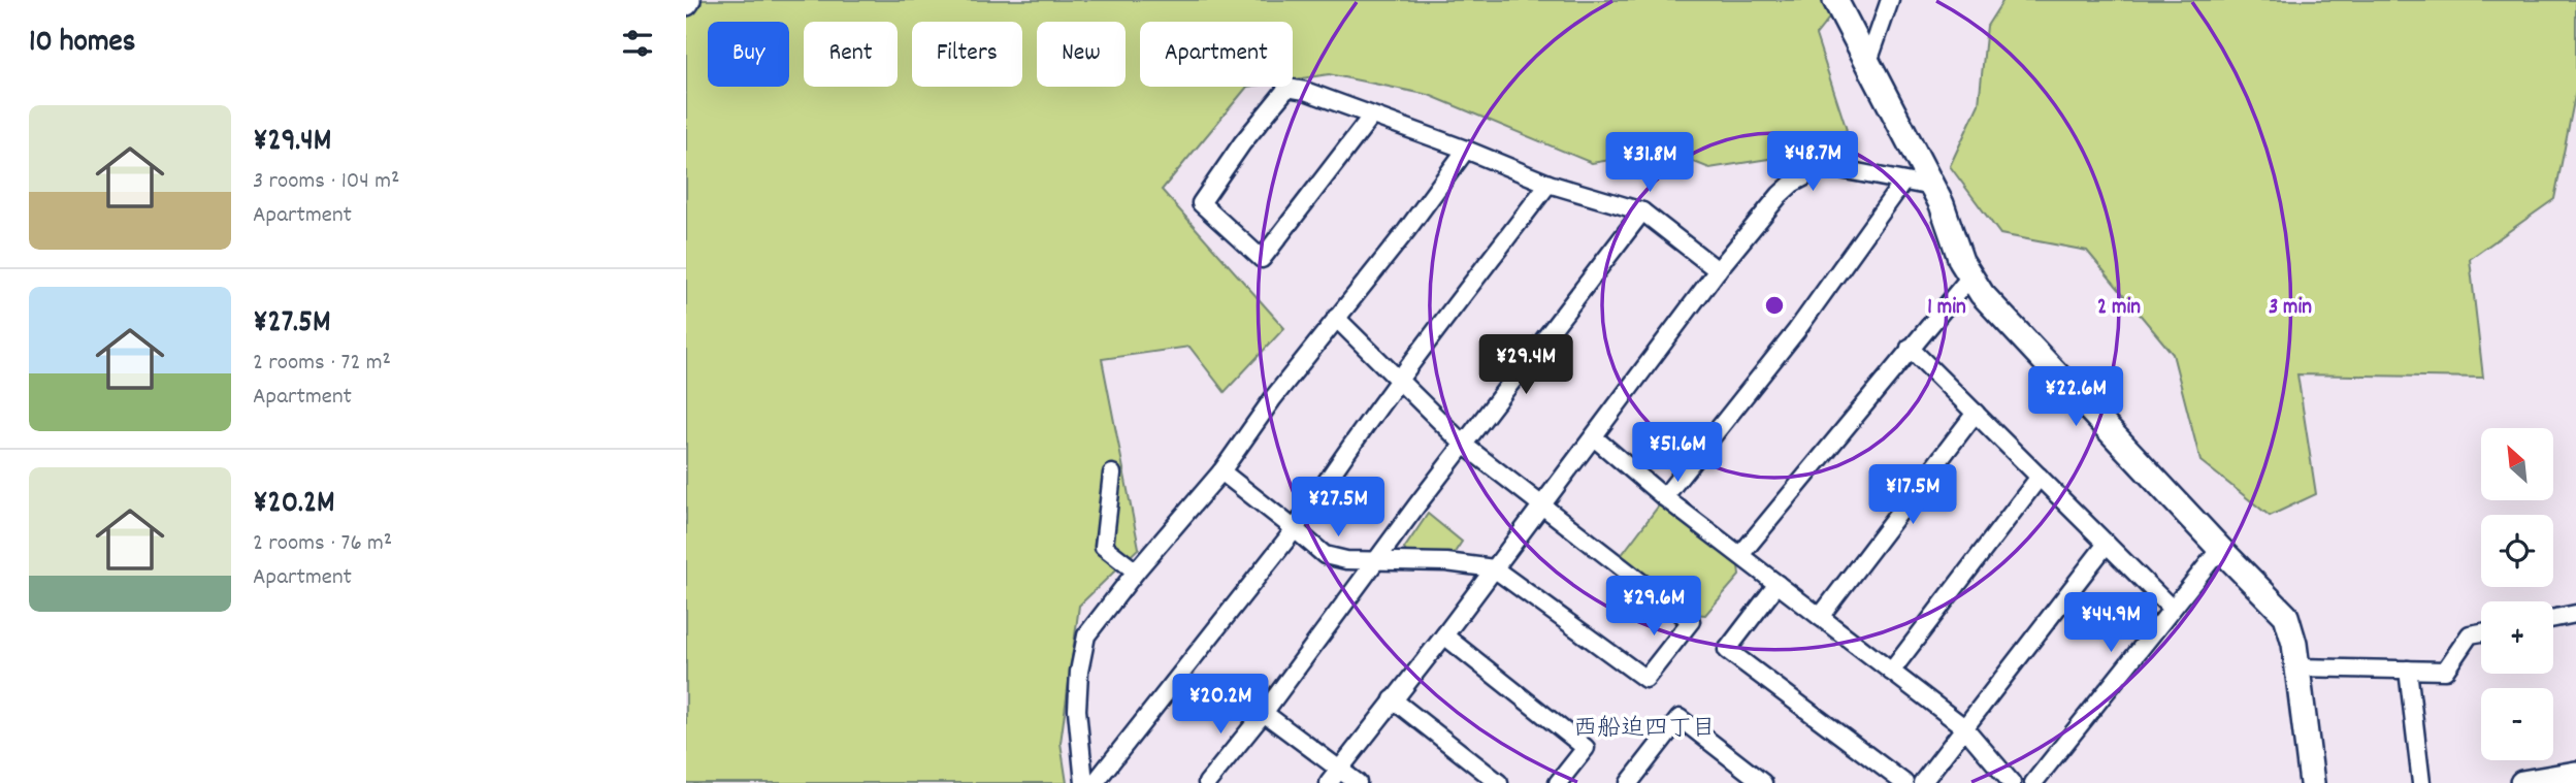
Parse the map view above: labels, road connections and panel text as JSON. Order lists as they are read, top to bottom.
{
  "districts": ["西船迫四丁目"],
  "north": "top left",
  "page": {
    "heading": "10 homes",
    "chip": [
      "Buy",
      "Rent",
      "Filters",
      "New",
      "Apartment"
    ],
    "list": [
      {
        "name": "¥29.4M",
        "note": "3 rooms · 104 m² · Apartment"
      },
      {
        "name": "¥27.5M",
        "note": "2 rooms · 72 m² · Apartment"
      },
      {
        "name": "¥20.2M",
        "note": "2 rooms · 76 m² · Apartment"
      }
    ],
    "price": [
      "¥48.7M",
      "¥31.8M",
      "¥29.4M",
      "¥22.6M",
      "¥51.6M",
      "¥17.5M",
      "¥27.5M",
      "¥29.6M",
      "¥44.9M",
      "¥20.2M"
    ],
    "map_buttons": ["+", "−"]
  },
  "rings": ["1 min", "2 min", "3 min"]
}
